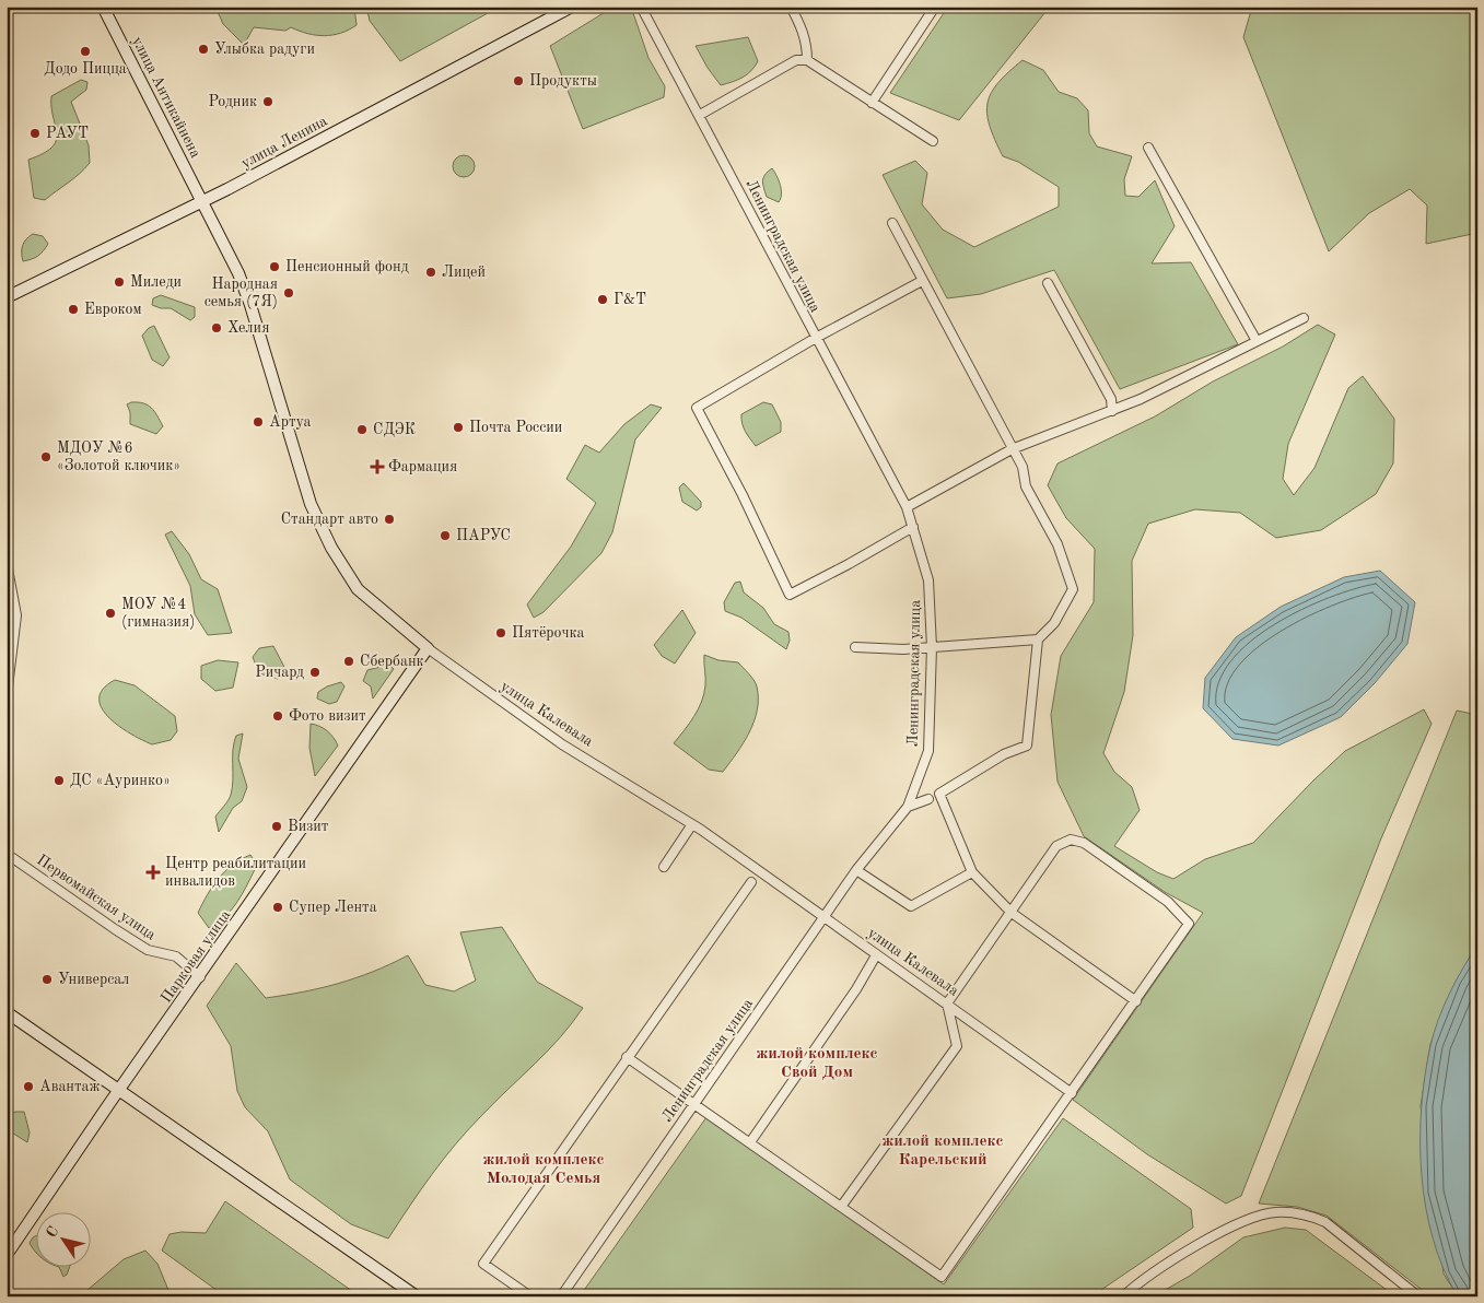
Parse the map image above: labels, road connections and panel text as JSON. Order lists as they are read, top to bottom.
{
  "streets": {
    "main road": [
      "улица Антикайнена",
      "улица Ленина",
      "улица Калевала",
      "Парковая улица"
    ],
    "street": ["Ленинградская улица", "Первомайская улица"]
  },
  "crossings": [
    ["улица Антикайнена", "улица Ленина"],
    ["улица Антикайнена", "улица Калевала"],
    ["улица Ленина", "улица Калевала"],
    ["Ленинградская улица", "улица Калевала"],
    ["улица Калевала", "Парковая улица"],
    ["Первомайская улица", "Парковая улица"]
  ],
  "districts": ["жилой комплекс Свой Дом", "жилой комплекс Карельский", "жилой комплекс Молодая Семья"],
  "places": {
    "other": [
      "Улыбка радуги",
      "Додо Пицца",
      "Продукты",
      "Родник",
      "РАУТ",
      "Пенсионный фонд",
      "Лицей",
      "Миледи",
      "Народная семья (7Я)",
      "Г&Т",
      "Евроком",
      "Хелия",
      "Артуа",
      "Почта России",
      "СДЭК",
      "МДОУ №6 «Золотой ключик»",
      "Стандарт авто",
      "ПАРУС",
      "МОУ №4 (гимназия)",
      "Пятёрочка",
      "Сбербанк",
      "Ричард",
      "Фото визит",
      "ДС «Ауринко»",
      "Визит",
      "Супер Лента",
      "Универсал",
      "Авантаж"
    ],
    "health": ["Фармация", "Центр реабилитации инвалидов"]
  },
  "north": "top left"
}
